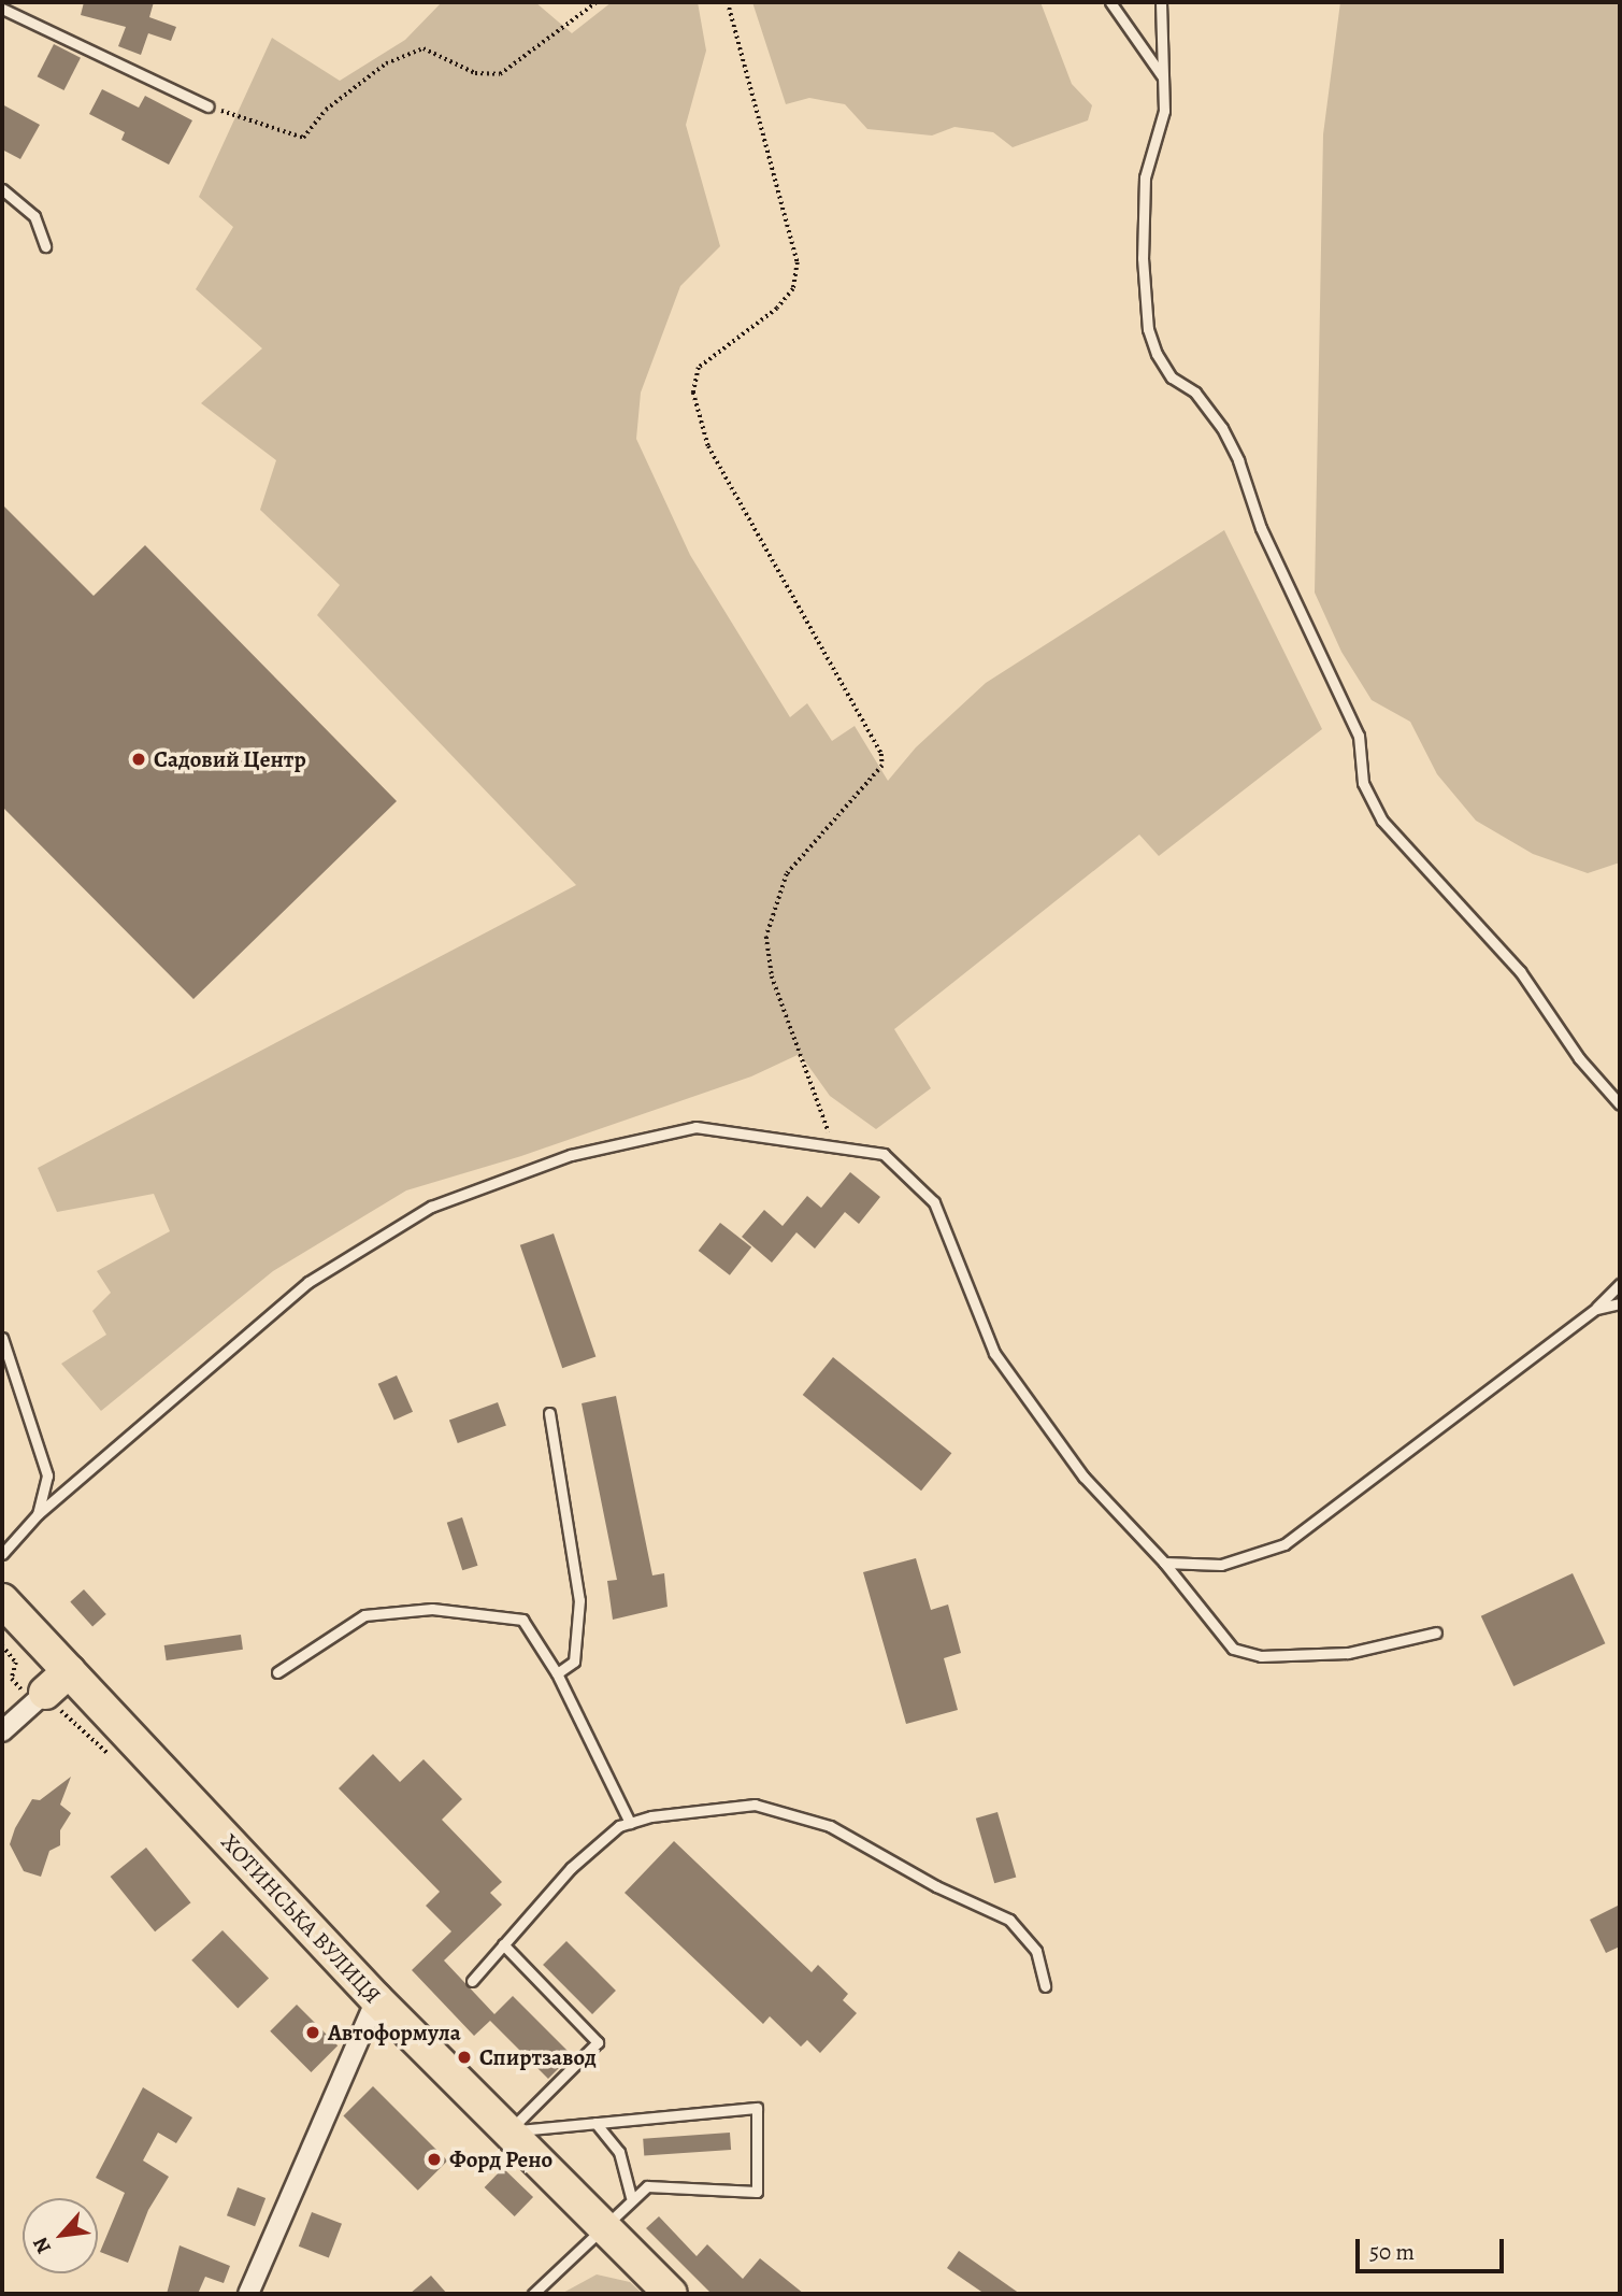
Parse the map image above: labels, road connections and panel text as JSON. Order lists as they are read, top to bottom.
{
  "streets": {
    "highway": ["ХОТИНСЬКА ВУЛИЦЯ"]
  },
  "places": [
    "Садовий Центр",
    "Автоформула",
    "Спиртзавод",
    "Форд Рено"
  ],
  "scale_bar": "50 m",
  "north": "bottom left"
}
